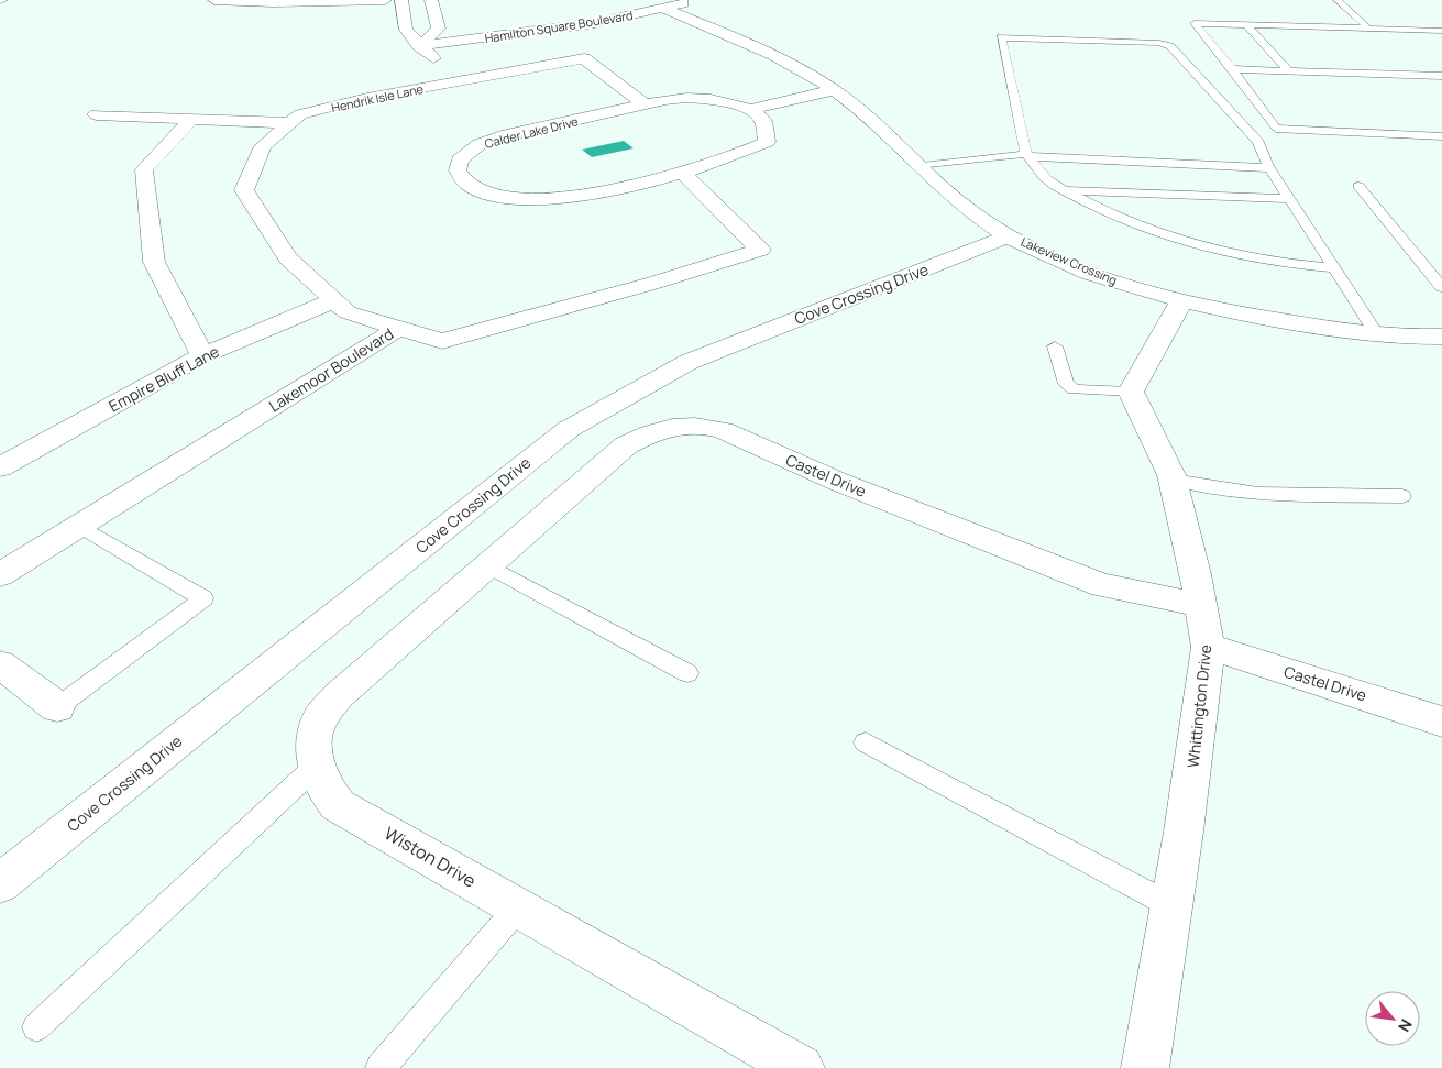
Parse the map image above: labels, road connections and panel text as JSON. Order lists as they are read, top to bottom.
{
  "streets": {
    "street": [
      "Hamilton Square Boulevard",
      "Hendrik Isle Lane",
      "Calder Lake Drive",
      "Lakeview Crossing",
      "Cove Crossing Drive",
      "Lakemoor Boulevard",
      "Empire Bluff Lane",
      "Castel Drive",
      "Whittington Drive",
      "Wiston Drive"
    ]
  },
  "crossings": [
    ["Hamilton Square Boulevard", "Lakeview Crossing"],
    ["Hendrik Isle Lane", "Calder Lake Drive"],
    ["Calder Lake Drive", "Lakeview Crossing"],
    ["Calder Lake Drive", "Lakemoor Boulevard"],
    ["Lakeview Crossing", "Cove Crossing Drive"],
    ["Castel Drive", "Whittington Drive"],
    ["Castel Drive", "Wiston Drive"]
  ],
  "north": "bottom right"
}
